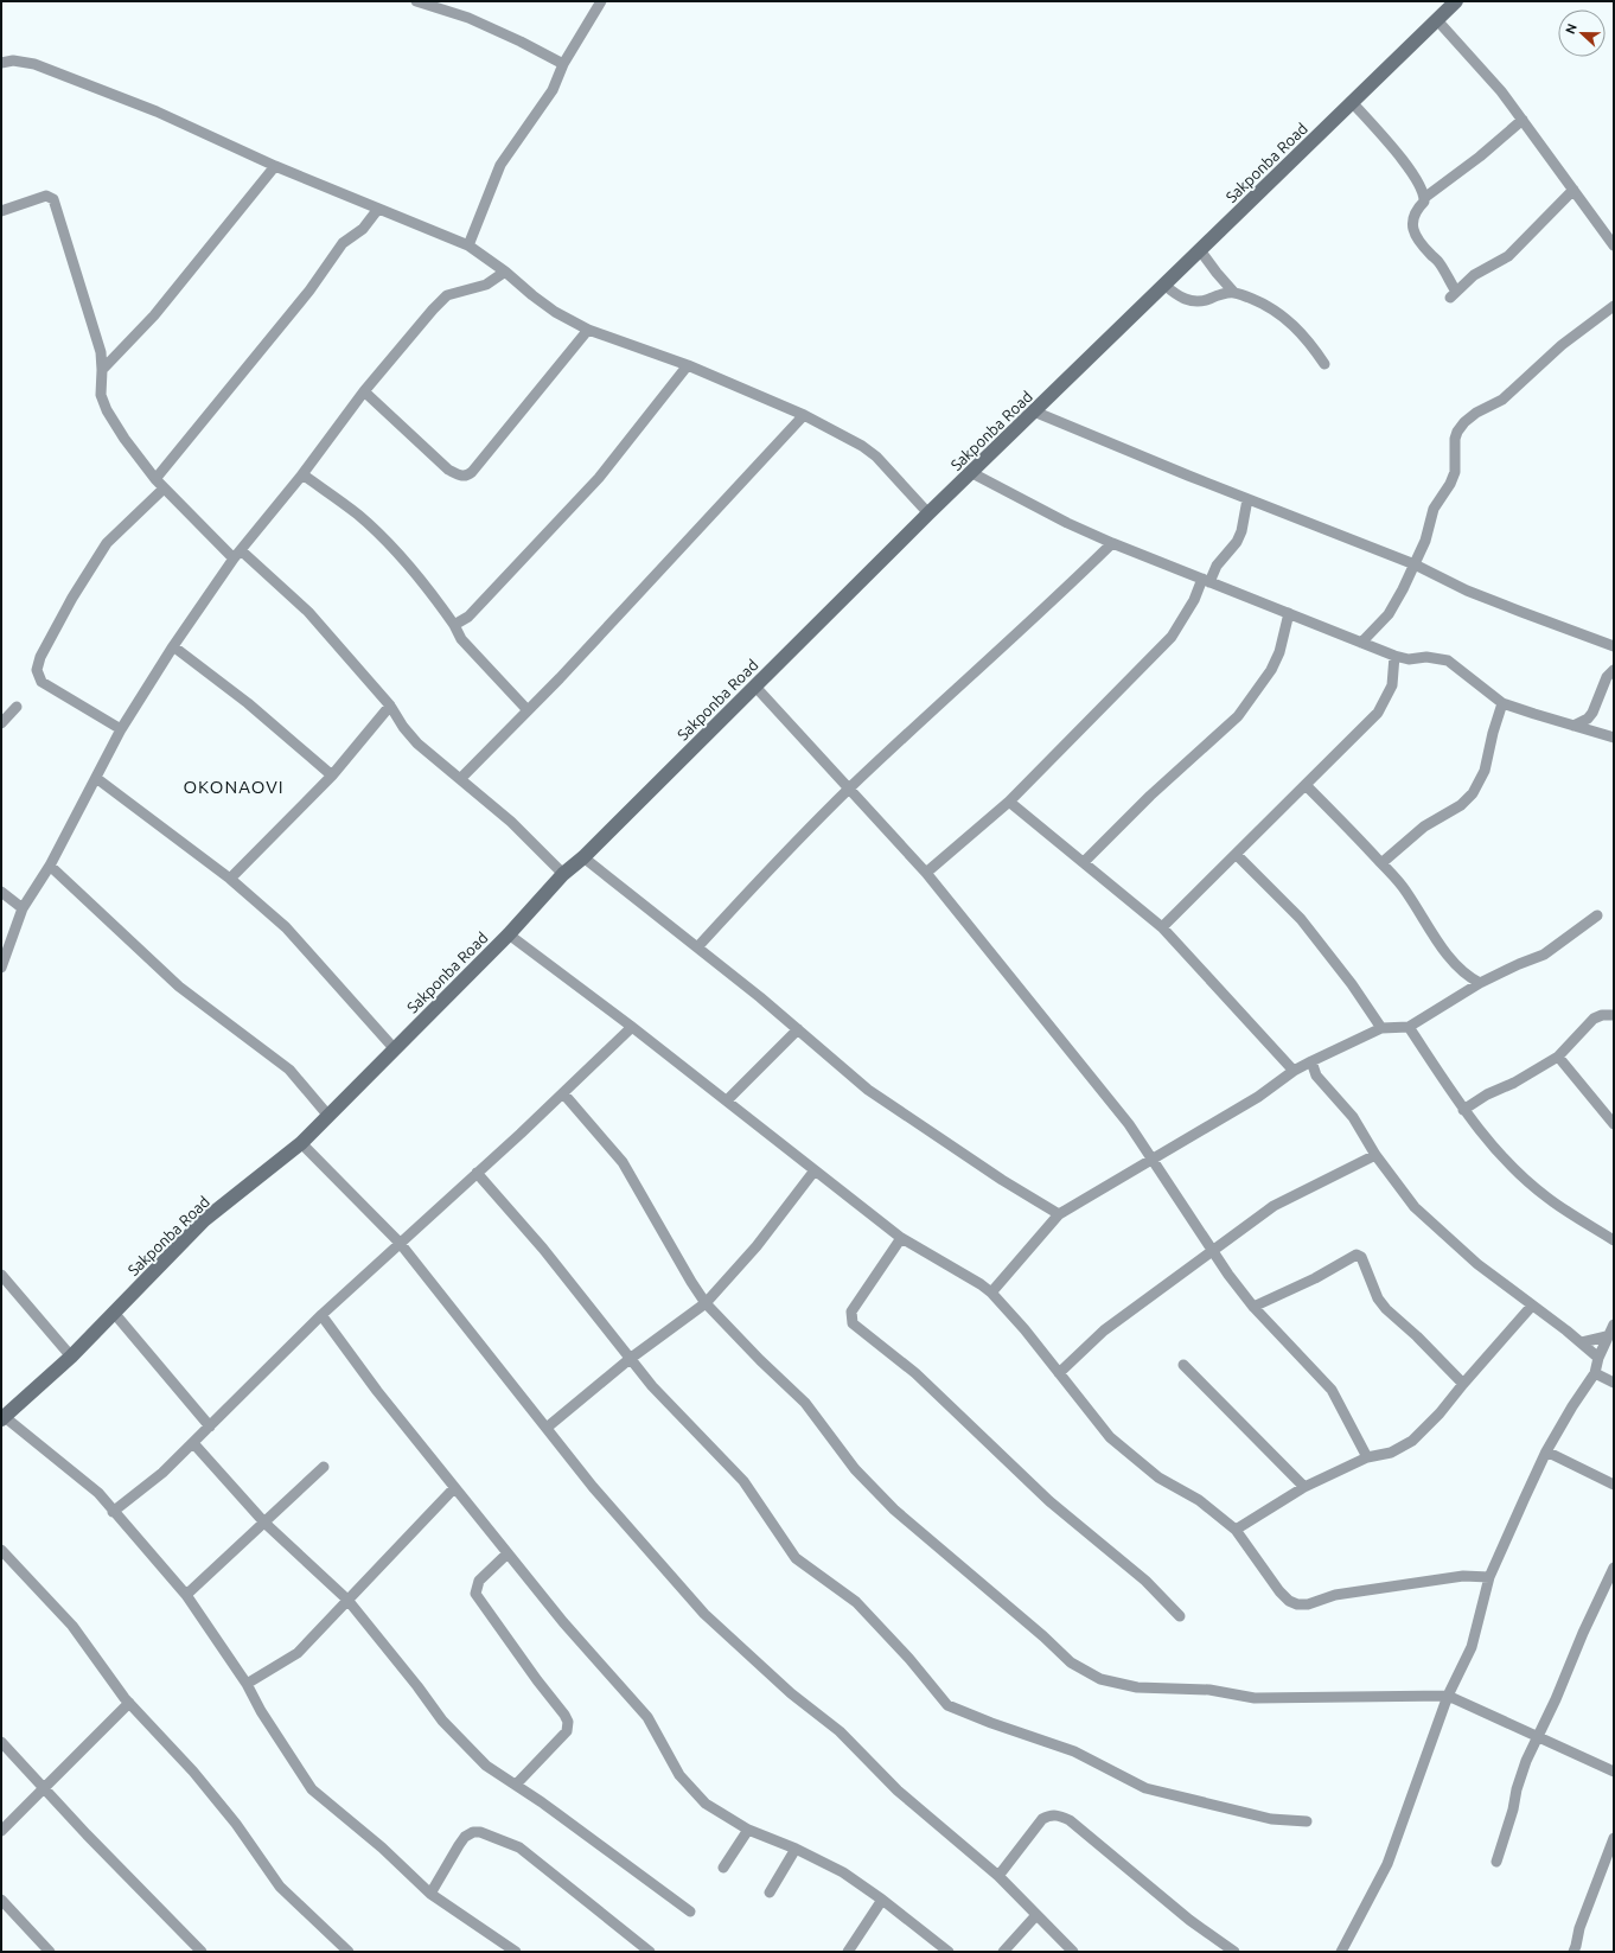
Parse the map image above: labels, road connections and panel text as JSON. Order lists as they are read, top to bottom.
{
  "streets": {
    "main road": ["Sakponba Road"]
  },
  "districts": ["OKONAOVI"],
  "north": "left"
}
